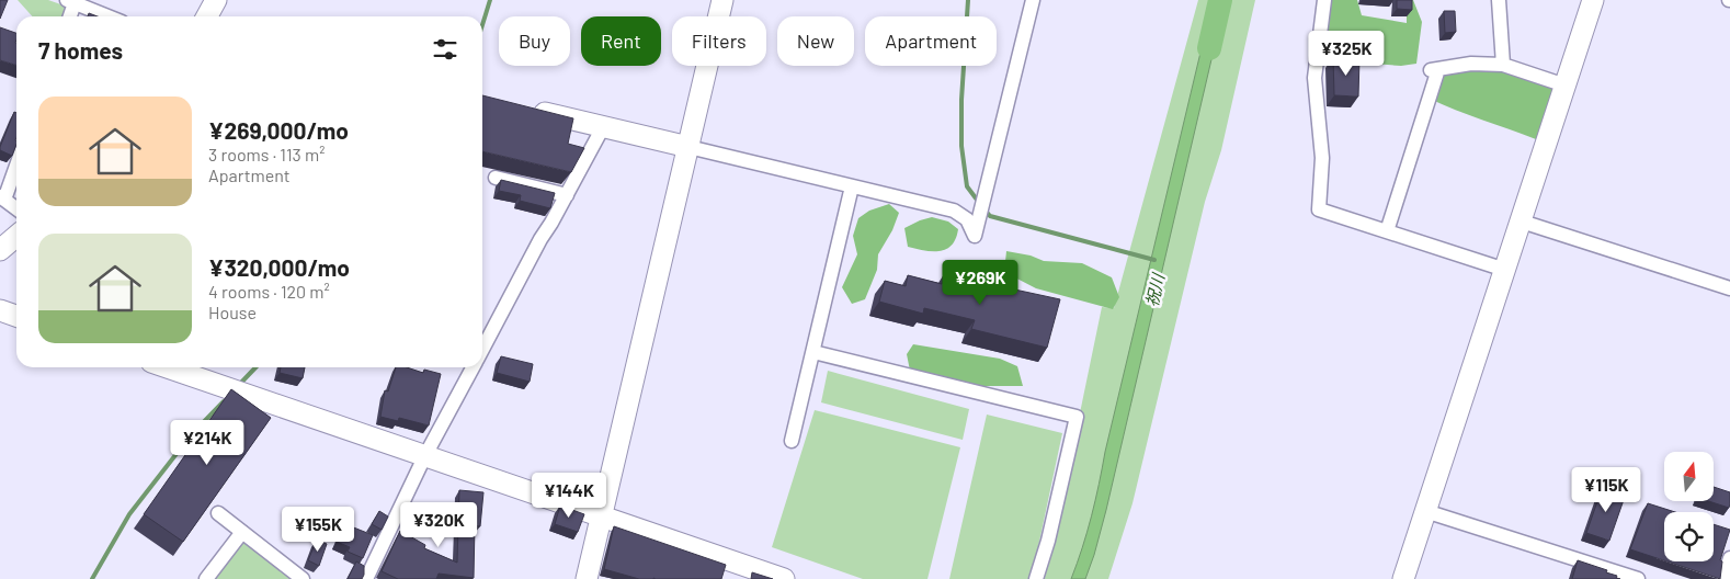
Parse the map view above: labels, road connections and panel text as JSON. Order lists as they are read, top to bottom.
{
  "water": ["祝川"],
  "north": "top",
  "page": {
    "chip": [
      "Buy",
      "Rent",
      "Filters",
      "New",
      "Apartment"
    ],
    "heading": "7 homes",
    "price": [
      "¥325K",
      "¥269K",
      "¥214K",
      "¥115K",
      "¥144K",
      "¥320K",
      "¥155K"
    ],
    "list": [
      {
        "name": "¥269,000/mo",
        "note": "3 rooms · 113 m² · Apartment"
      },
      {
        "name": "¥320,000/mo",
        "note": "4 rooms · 120 m² · House"
      }
    ]
  }
}
